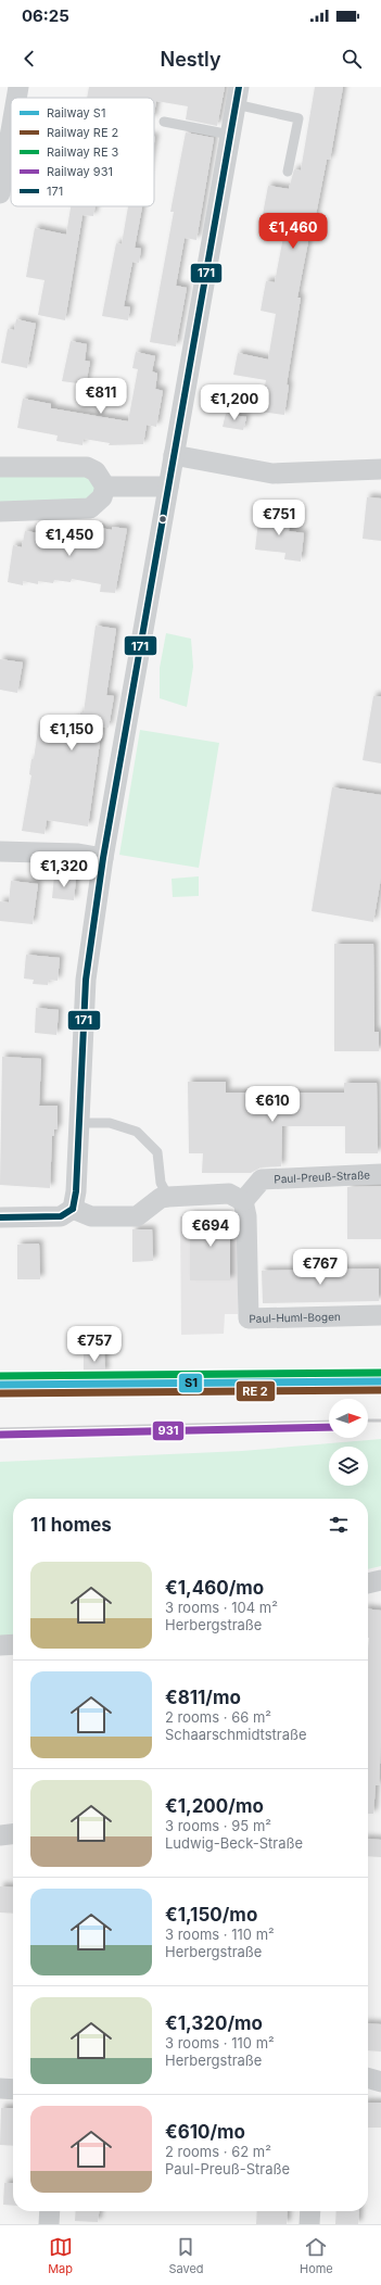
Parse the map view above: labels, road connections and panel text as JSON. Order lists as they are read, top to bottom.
{
  "streets": {
    "street": ["Paul-Preuß-Straße", "Paul-Huml-Bogen"]
  },
  "crossings": [
    ["Paul-Preuß-Straße", "Paul-Huml-Bogen"]
  ],
  "lines": ["transit line 171", "rail line S1", "rail line 931"],
  "legend": [
    "Railway S1",
    "Railway RE 2",
    "Railway RE 3",
    "Railway 931",
    "171"
  ],
  "north": "right",
  "page": {
    "status": "06:25",
    "header": "Nestly",
    "price": [
      "€1,460",
      "€811",
      "€1,200",
      "€751",
      "€1,450",
      "€1,150",
      "€1,320",
      "€610",
      "€694",
      "€767",
      "€757"
    ],
    "heading": "11 homes",
    "list": [
      {
        "name": "€1,460/mo",
        "note": "3 rooms · 104 m² · Herbergstraße"
      },
      {
        "name": "€811/mo",
        "note": "2 rooms · 66 m² · Schaarschmidtstraße"
      },
      {
        "name": "€1,200/mo",
        "note": "3 rooms · 95 m² · Ludwig-Beck-Straße"
      },
      {
        "name": "€1,150/mo",
        "note": "3 rooms · 110 m² · Herbergstraße"
      },
      {
        "name": "€1,320/mo",
        "note": "3 rooms · 110 m² · Herbergstraße"
      },
      {
        "name": "€610/mo",
        "note": "2 rooms · 62 m² · Paul-Preuß-Straße"
      }
    ],
    "tabs": ["Map", "Saved", "Home"]
  }
}
